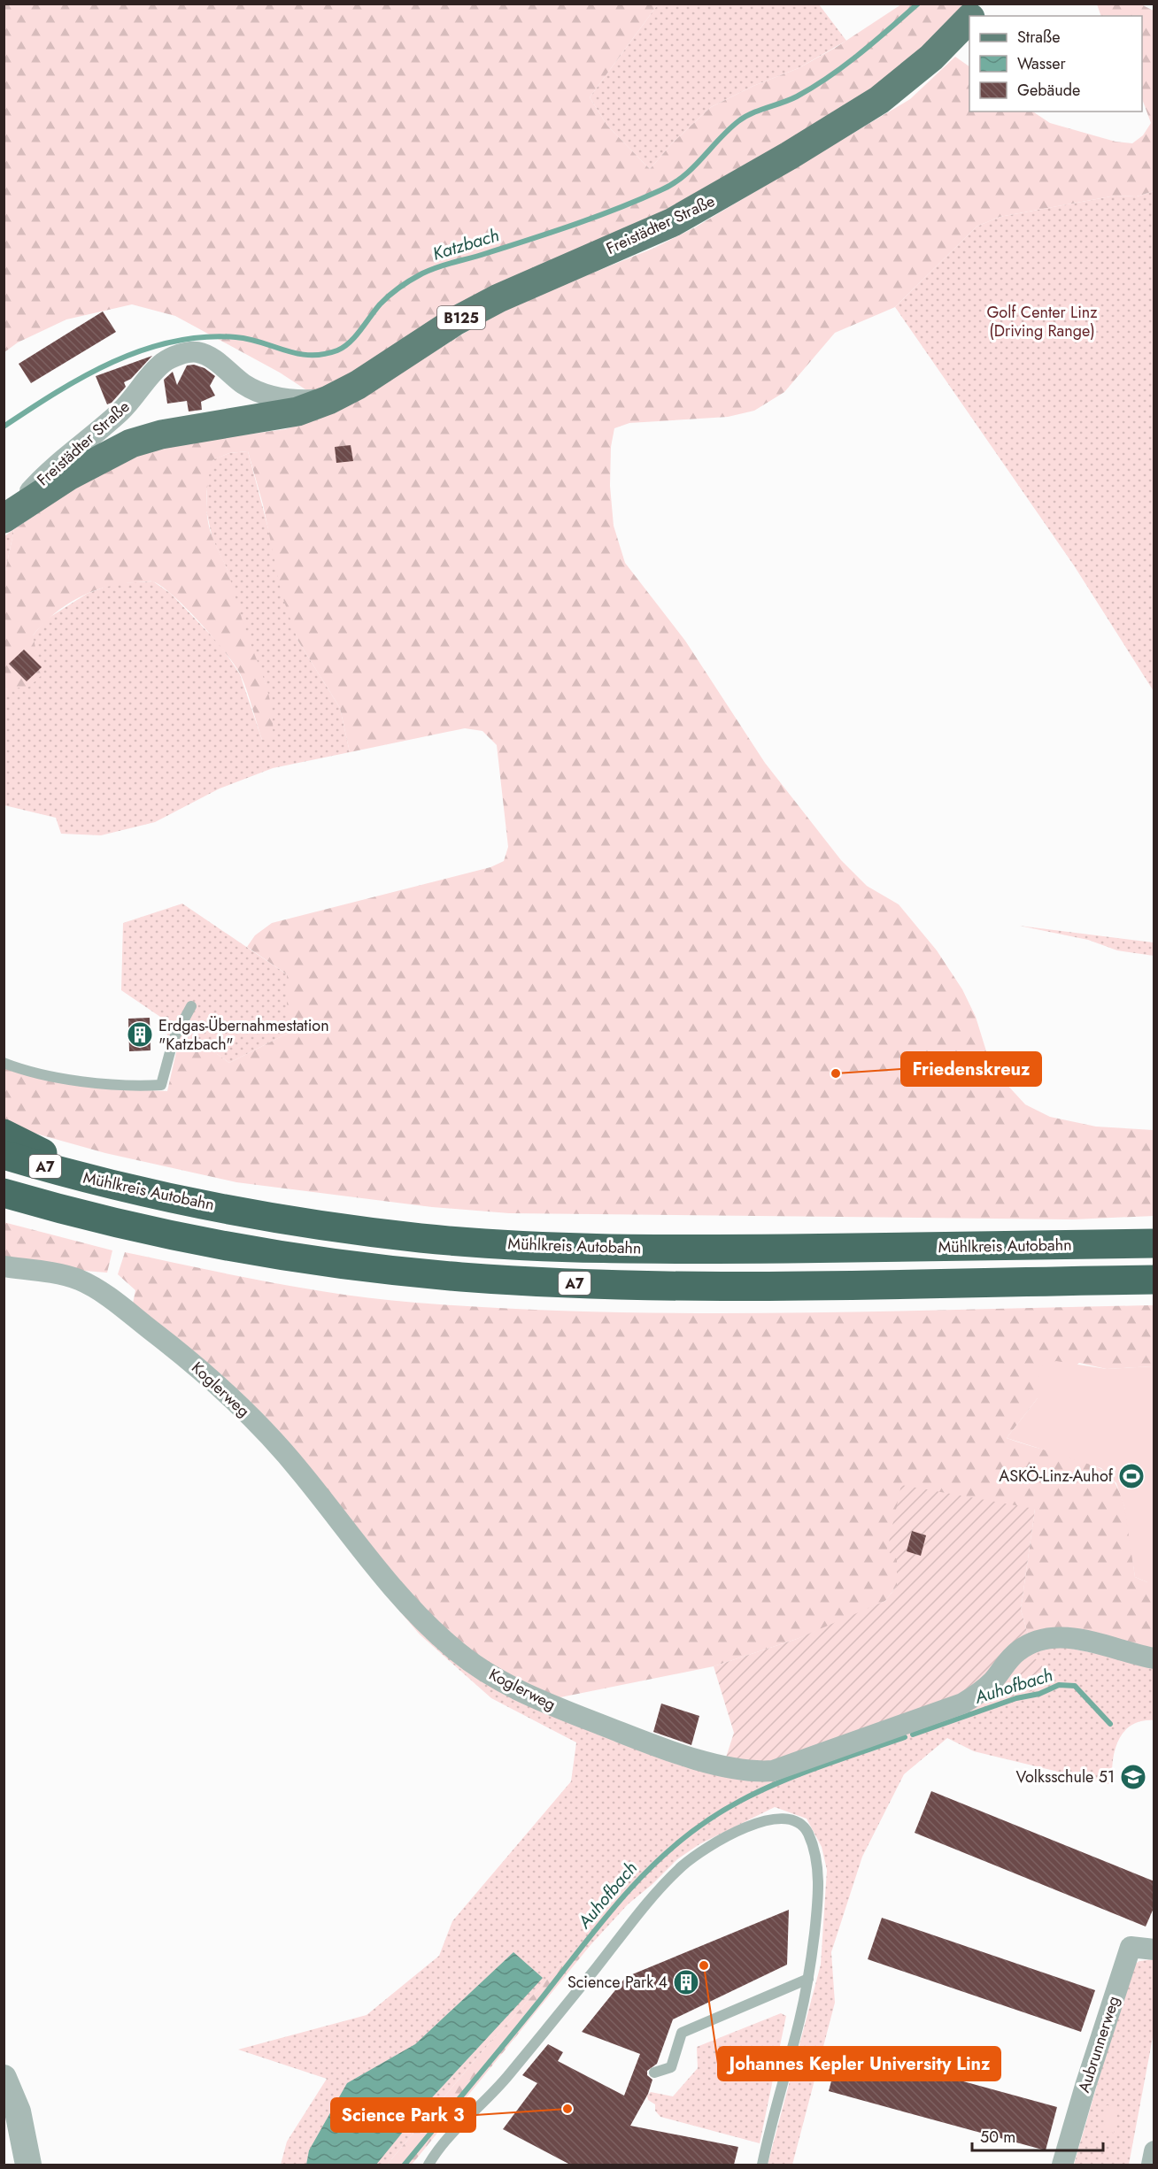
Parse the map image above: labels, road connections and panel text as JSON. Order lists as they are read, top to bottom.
{
  "streets": {
    "highway": ["A7", "Mühlkreis Autobahn"],
    "main road": ["Freistädter Straße", "B125"],
    "street": ["Koglerweg", "Aubrunnerweg"]
  },
  "water": ["Katzbach", "Auhofbach"],
  "parks": ["Golf Center Linz (Driving Range)"],
  "places": {
    "building": ["Erdgas-Übernahmestation \"Katzbach\"", "Science Park 4"],
    "other": ["Friedenskreuz", "Johannes Kepler University Linz", "Science Park 3"],
    "sports": ["ASKÖ-Linz-Auhof"],
    "school or university": ["Volksschule 51"]
  },
  "legend": ["Straße", "Wasser", "Gebäude"],
  "scale_bar": "50 m"
}
